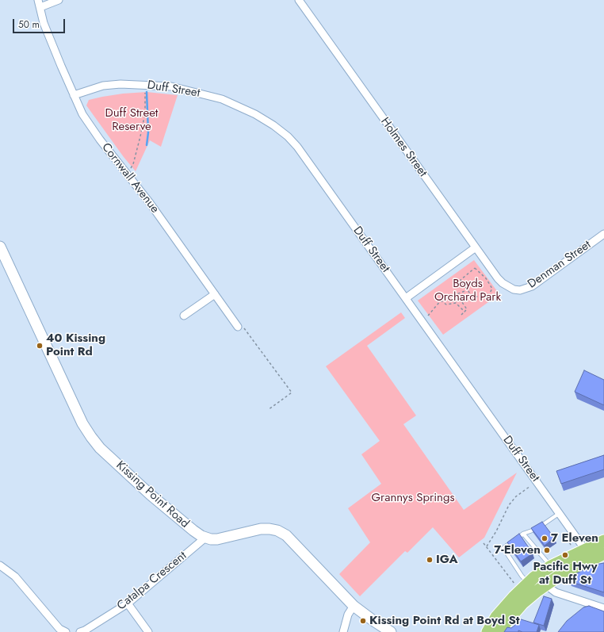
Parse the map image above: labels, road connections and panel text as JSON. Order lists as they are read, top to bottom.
{
  "streets": {
    "main road": ["Kissing Point Road"],
    "street": [
      "Duff Street",
      "Holmes Street",
      "Cornwall Avenue",
      "Denman Street",
      "Catalpa Crescent"
    ]
  },
  "crossings": [
    ["Duff Street", "Cornwall Avenue"],
    ["Holmes Street", "Denman Street"],
    ["Kissing Point Road", "Catalpa Crescent"]
  ],
  "parks": ["Duff Street Reserve", "Boyds Orchard Park", "Grannys Springs"],
  "places": [
    "40 Kissing Point Rd",
    "7 Eleven",
    "7-Eleven",
    "Pacific Hwy at Duff St",
    "IGA",
    "Kissing Point Rd at Boyd St"
  ],
  "scale_bar": "50 m"
}
